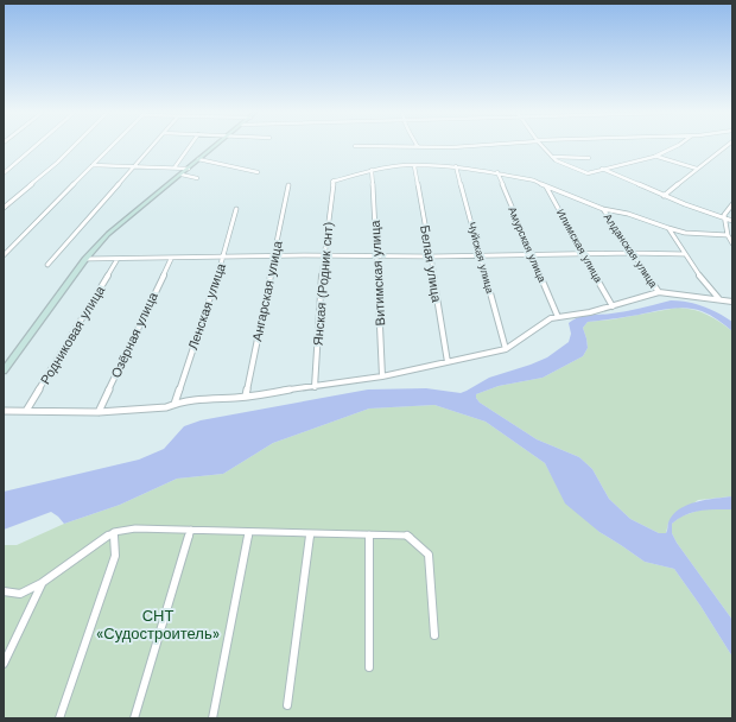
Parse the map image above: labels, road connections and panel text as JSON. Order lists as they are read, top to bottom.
{
  "streets": {
    "street": [
      "Амурская улица",
      "Илимская улица",
      "Алданская улица",
      "Чуйская улица",
      "Белая улица",
      "Витимская улица",
      "Янская (Родник снт)",
      "Ангарская улица",
      "Ленская улица",
      "Родниковая улица",
      "Озёрная улица"
    ]
  },
  "crossings": [
    ["Витимская улица", "Янская (Родник снт)"]
  ],
  "parks": ["СНТ «Судостроитель»"]
}
